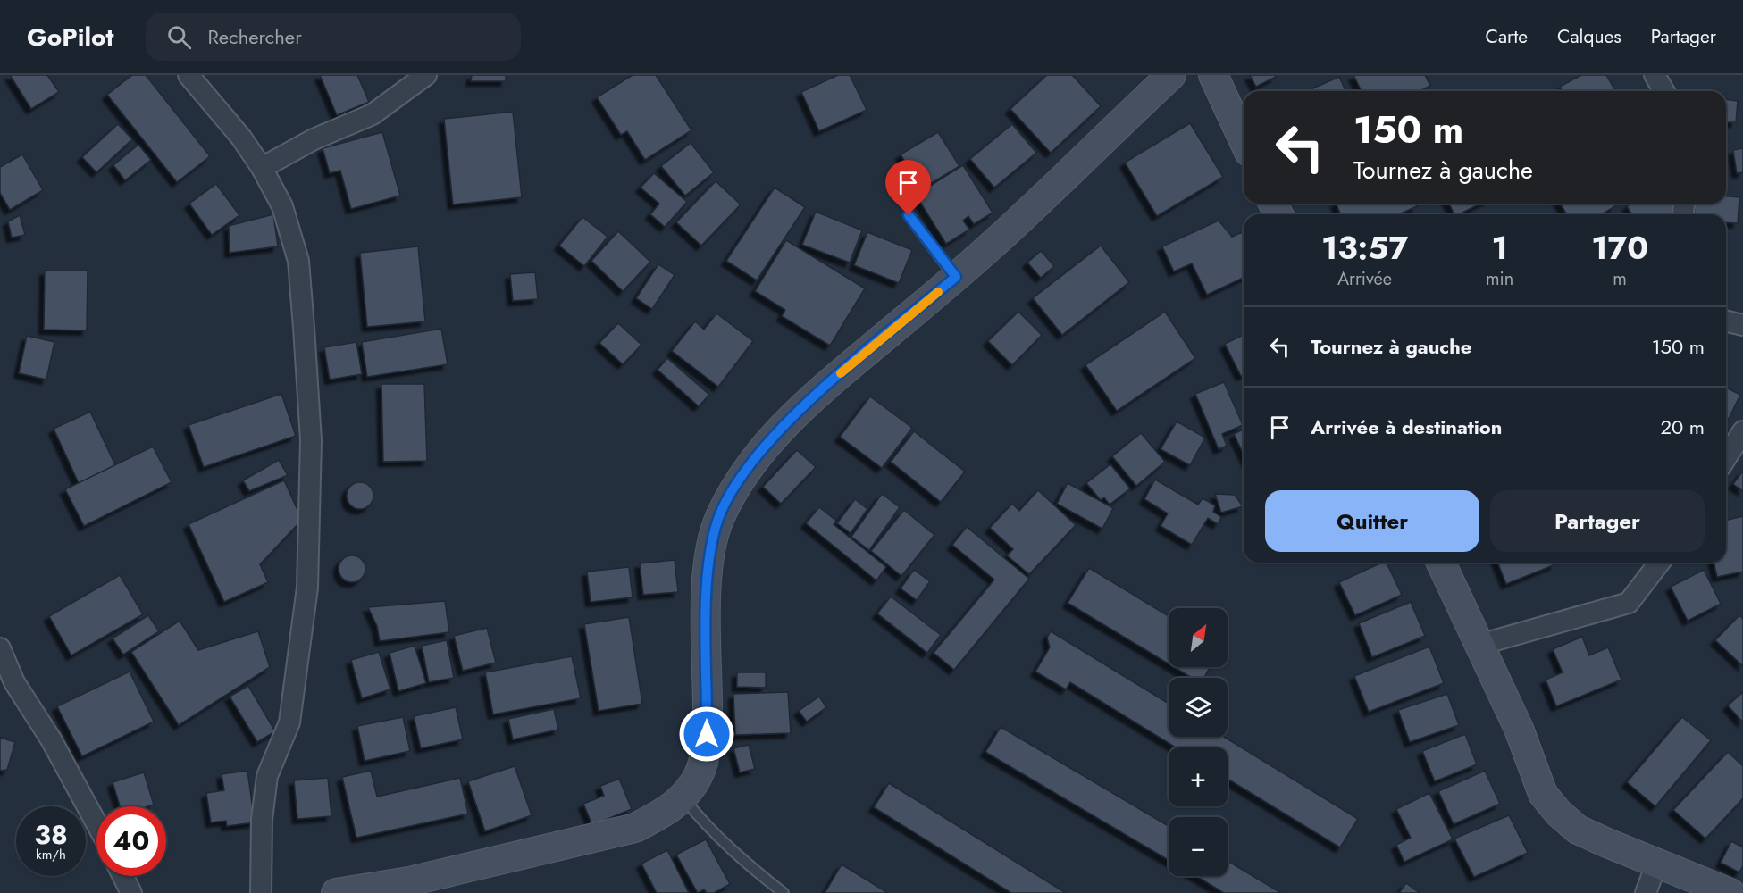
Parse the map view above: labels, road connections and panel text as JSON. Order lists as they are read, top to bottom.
{
  "north": "top right",
  "page": {
    "header": "GoPilot",
    "search": "Rechercher",
    "nav": ["Carte", "Calques", "Partager"],
    "turn": ["150 m", "Tournez à gauche"],
    "eta": [
      "13:57",
      "Arrivée",
      "1",
      "min",
      "170",
      "m"
    ],
    "list": [
      {
        "name": "Tournez à gauche",
        "value": "150 m"
      },
      {
        "name": "Arrivée à destination",
        "value": "20 m"
      }
    ],
    "buttons": ["Quitter", "Partager"],
    "map_buttons": ["+", "−"],
    "speed": "38 km/h",
    "limit": "40"
  }
}
